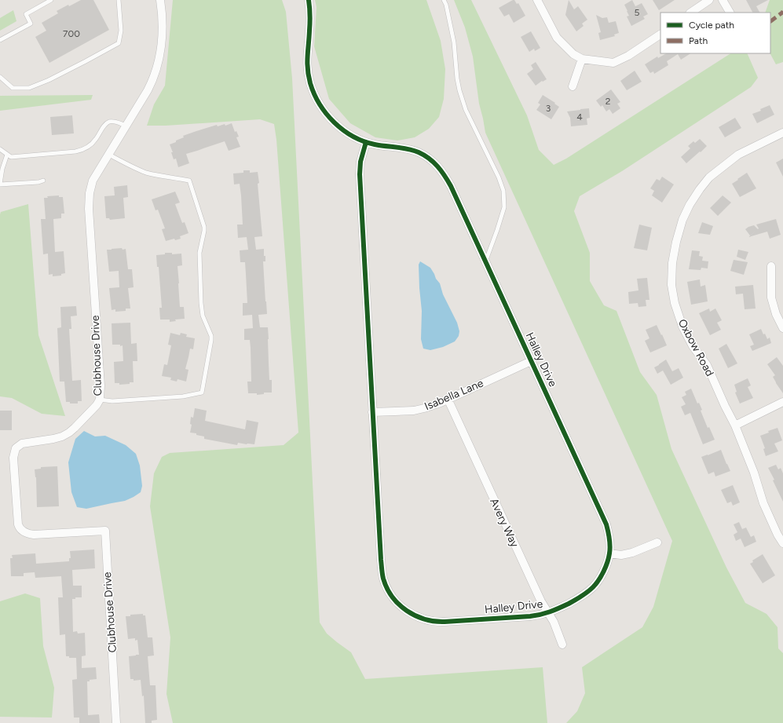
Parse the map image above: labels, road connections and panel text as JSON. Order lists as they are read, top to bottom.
{
  "streets": {
    "street": [
      "Oxbow Road",
      "Clubhouse Drive",
      "Halley Drive",
      "Isabella Lane",
      "Avery Way"
    ]
  },
  "crossings": [
    ["Halley Drive", "Isabella Lane"],
    ["Halley Drive", "Avery Way"],
    ["Isabella Lane", "Avery Way"]
  ],
  "house_numbers": [
    "5",
    "700",
    "2",
    "3",
    "4"
  ],
  "legend": ["Cycle path", "Path"]
}
